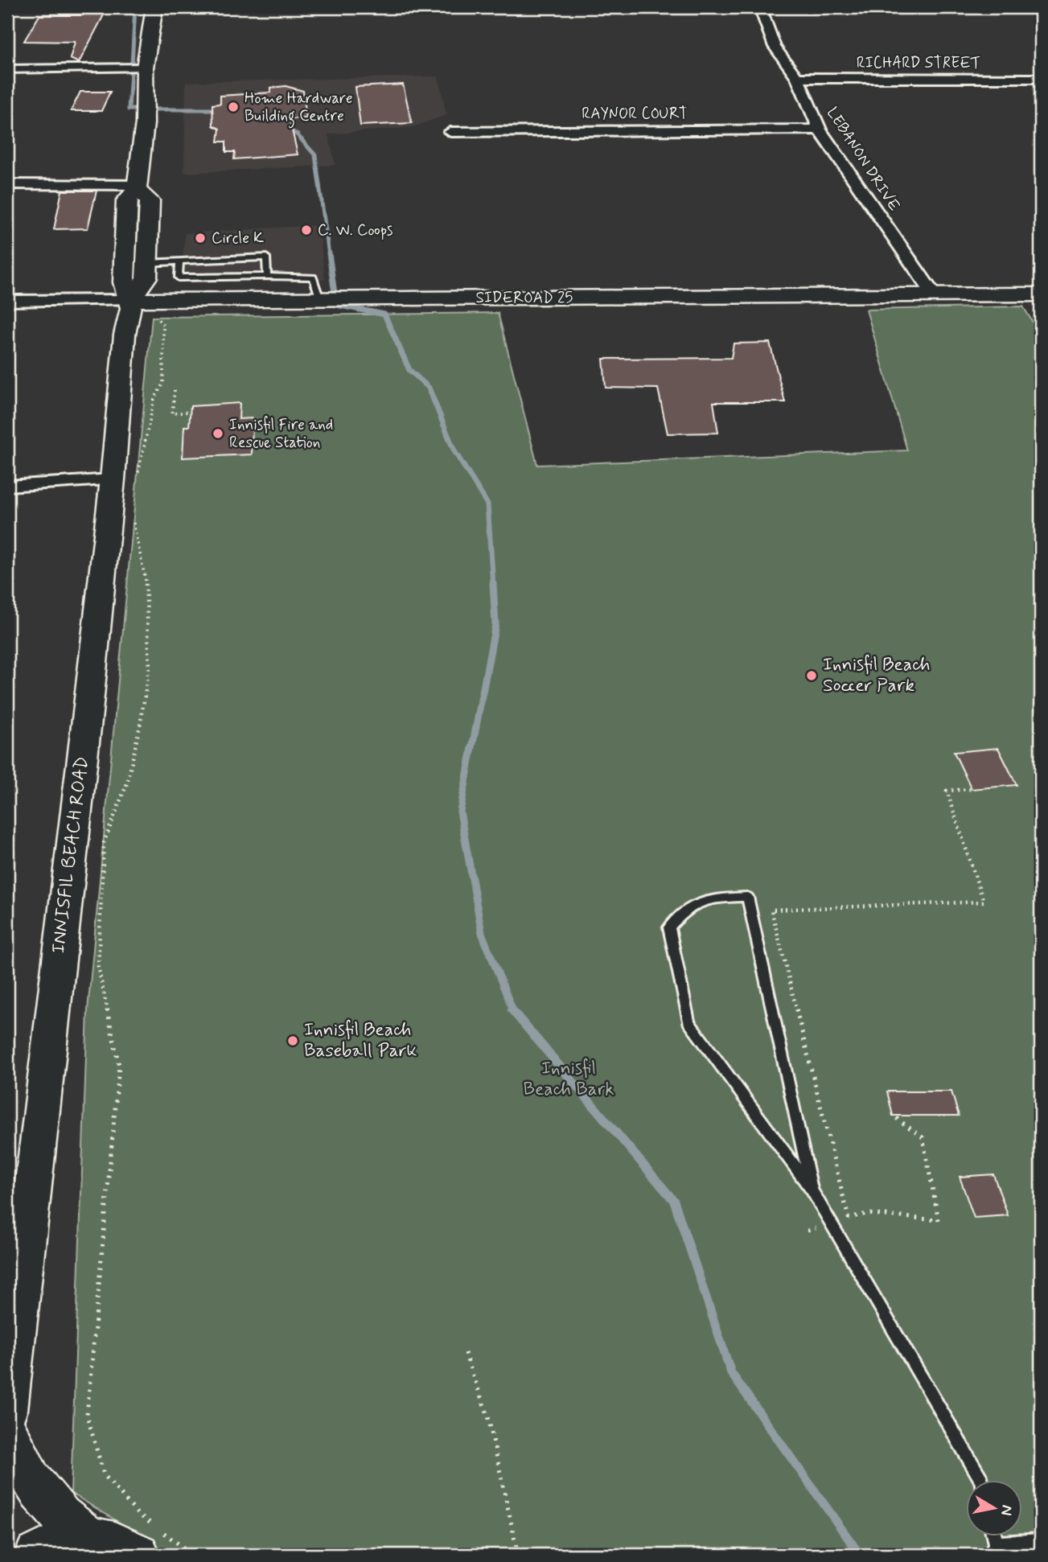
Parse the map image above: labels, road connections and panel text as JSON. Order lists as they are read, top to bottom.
{
  "streets": {
    "main road": ["SIDEROAD 25", "INNISFIL BEACH ROAD"],
    "street": ["RICHARD STREET", "RAYNOR COURT", "LEBANON DRIVE"]
  },
  "crossings": [
    ["RICHARD STREET", "LEBANON DRIVE"],
    ["RAYNOR COURT", "LEBANON DRIVE"],
    ["LEBANON DRIVE", "SIDEROAD 25"],
    ["SIDEROAD 25", "INNISFIL BEACH ROAD"]
  ],
  "parks": ["Innisfil Beach Bark"],
  "places": [
    "Home Hardware Building Centre",
    "C. W. Coops",
    "Circle K",
    "Innisfil Fire and Rescue Station",
    "Innisfil Beach Soccer Park",
    "Innisfil Beach Baseball Park"
  ],
  "north": "right"
}
